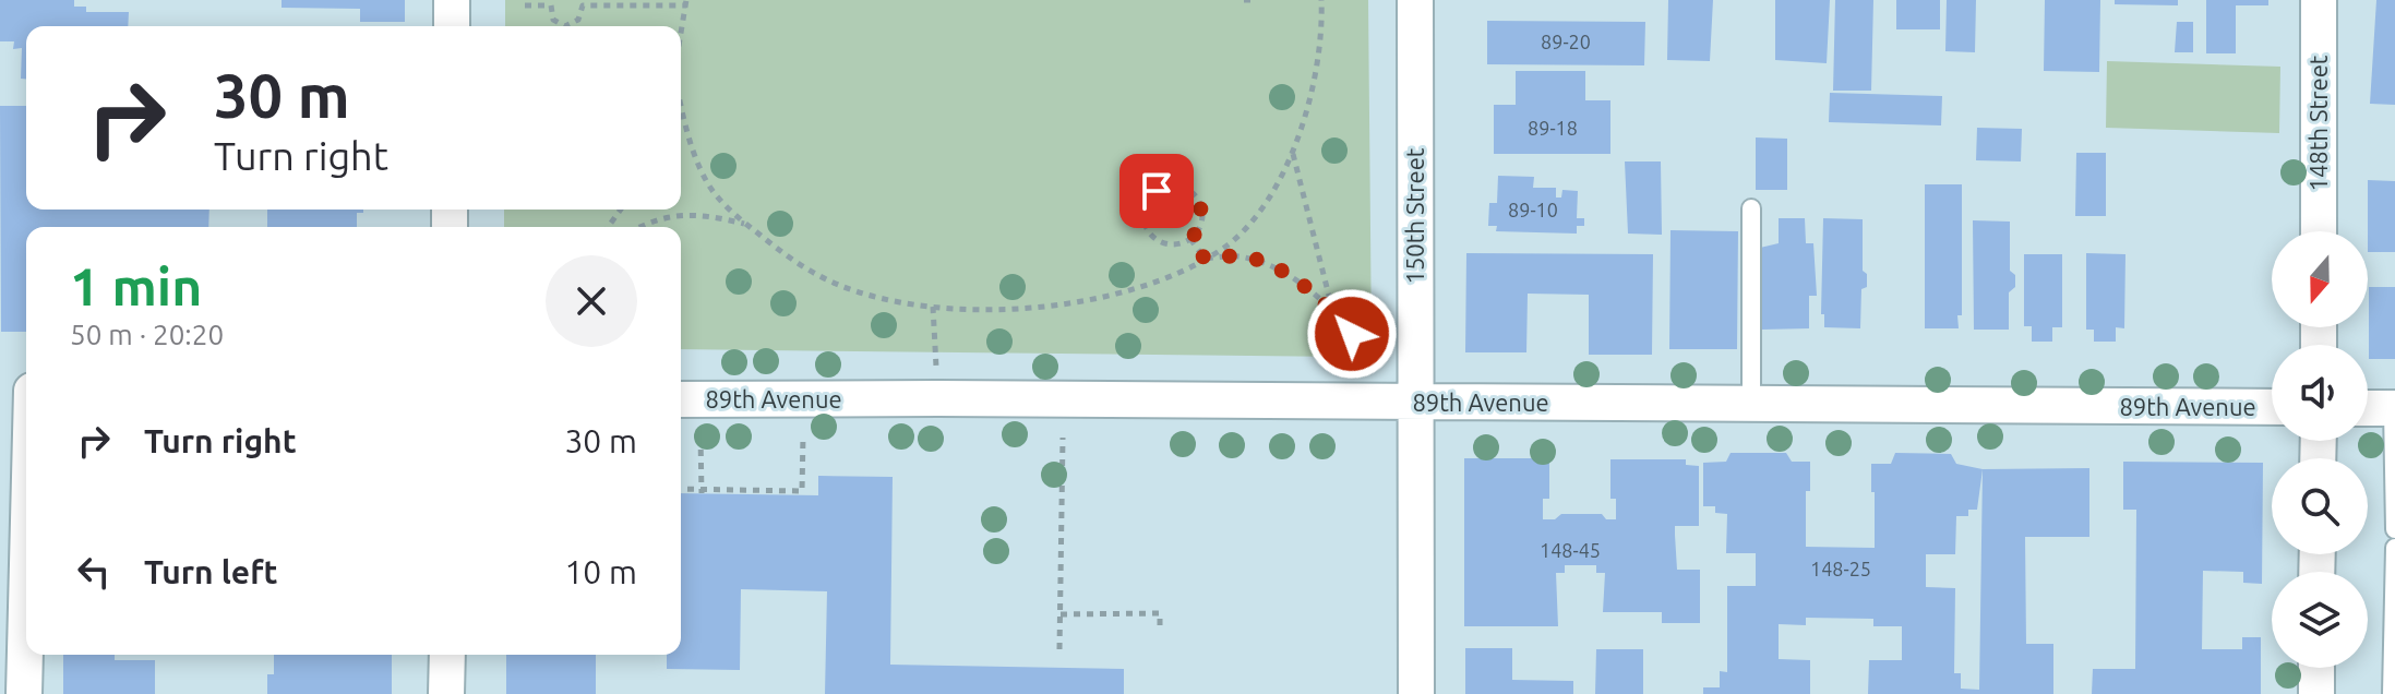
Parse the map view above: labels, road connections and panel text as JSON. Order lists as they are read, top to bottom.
{
  "streets": {
    "street": ["148th Street", "150th Street", "89th Avenue"]
  },
  "crossings": [
    ["150th Street", "89th Avenue"]
  ],
  "house_numbers": [
    "89-20",
    "89-18",
    "89-10",
    "148-45",
    "148-25"
  ],
  "north": "bottom",
  "page": {
    "turn": ["30 m", "Turn right"],
    "heading": ["1 min", "50 m · 20:20"],
    "list": [
      {
        "name": "Turn right",
        "value": "30 m"
      },
      {
        "name": "Turn left",
        "value": "10 m"
      }
    ]
  }
}
